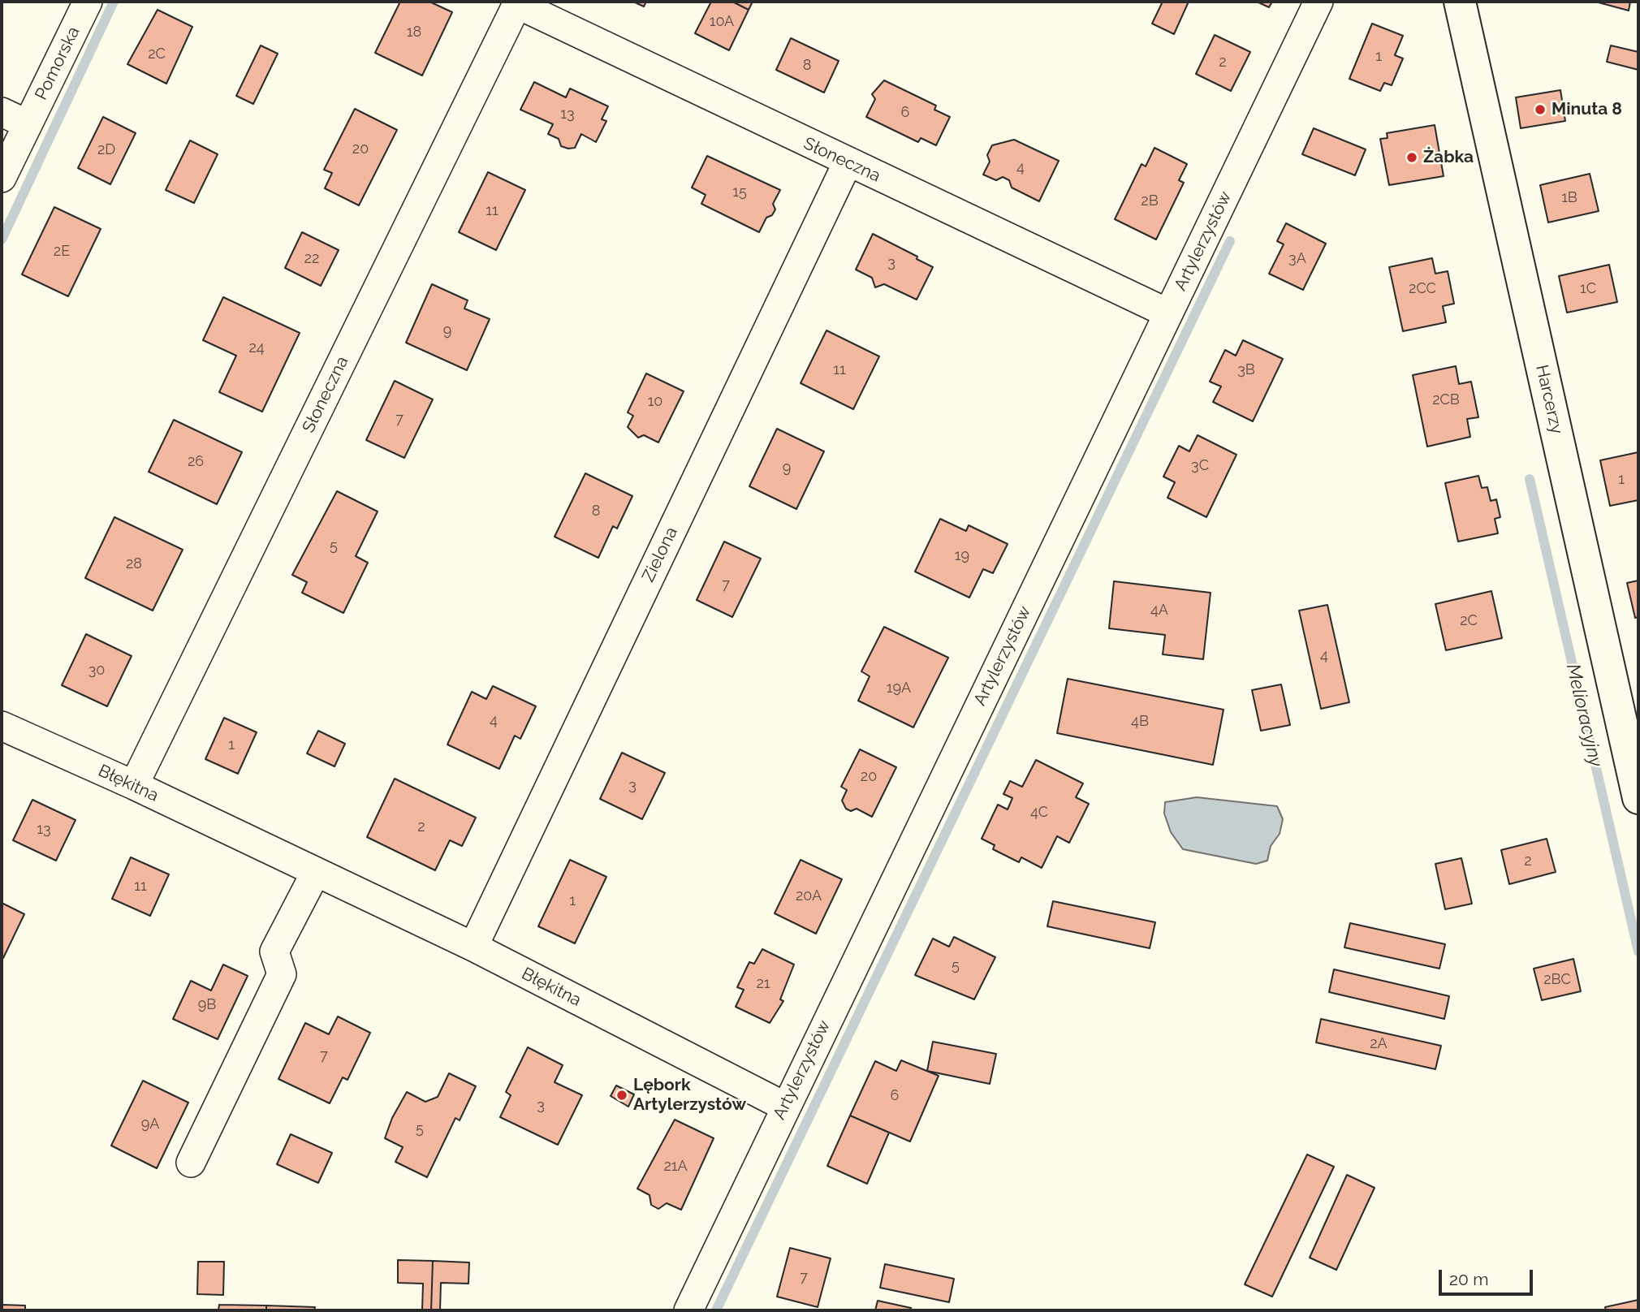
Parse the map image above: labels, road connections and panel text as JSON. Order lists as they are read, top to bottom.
{
  "streets": {
    "street": [
      "Pomorska",
      "Słoneczna",
      "Artylerzystów",
      "Harcerzy",
      "Zielona",
      "Błękitna"
    ]
  },
  "crossings": [
    ["Słoneczna", "Artylerzystów"],
    ["Słoneczna", "Zielona"],
    ["Słoneczna", "Błękitna"],
    ["Artylerzystów", "Błękitna"],
    ["Zielona", "Błękitna"]
  ],
  "water": ["Melioracyjny"],
  "places": ["Minuta 8", "Żabka", "Lębork Artylerzystów"],
  "house_numbers": [
    "10A",
    "18",
    "2C",
    "1",
    "2",
    "8",
    "6",
    "13",
    "20",
    "2D",
    "4",
    "15",
    "1B",
    "2B",
    "11",
    "2E",
    "22",
    "3A",
    "3",
    "2CC",
    "1C",
    "9",
    "24",
    "11",
    "3B",
    "2CB",
    "10",
    "7",
    "26",
    "3C",
    "9",
    "1",
    "8",
    "5",
    "19",
    "28",
    "7",
    "4A",
    "2C",
    "4",
    "30",
    "19A",
    "4",
    "4B",
    "1",
    "20",
    "3",
    "4C",
    "2",
    "13",
    "2",
    "11",
    "20A",
    "1",
    "5",
    "2BC",
    "21",
    "9B",
    "2A",
    "7",
    "6",
    "3",
    "9A",
    "5",
    "21A",
    "7"
  ],
  "scale_bar": "20 m"
}
